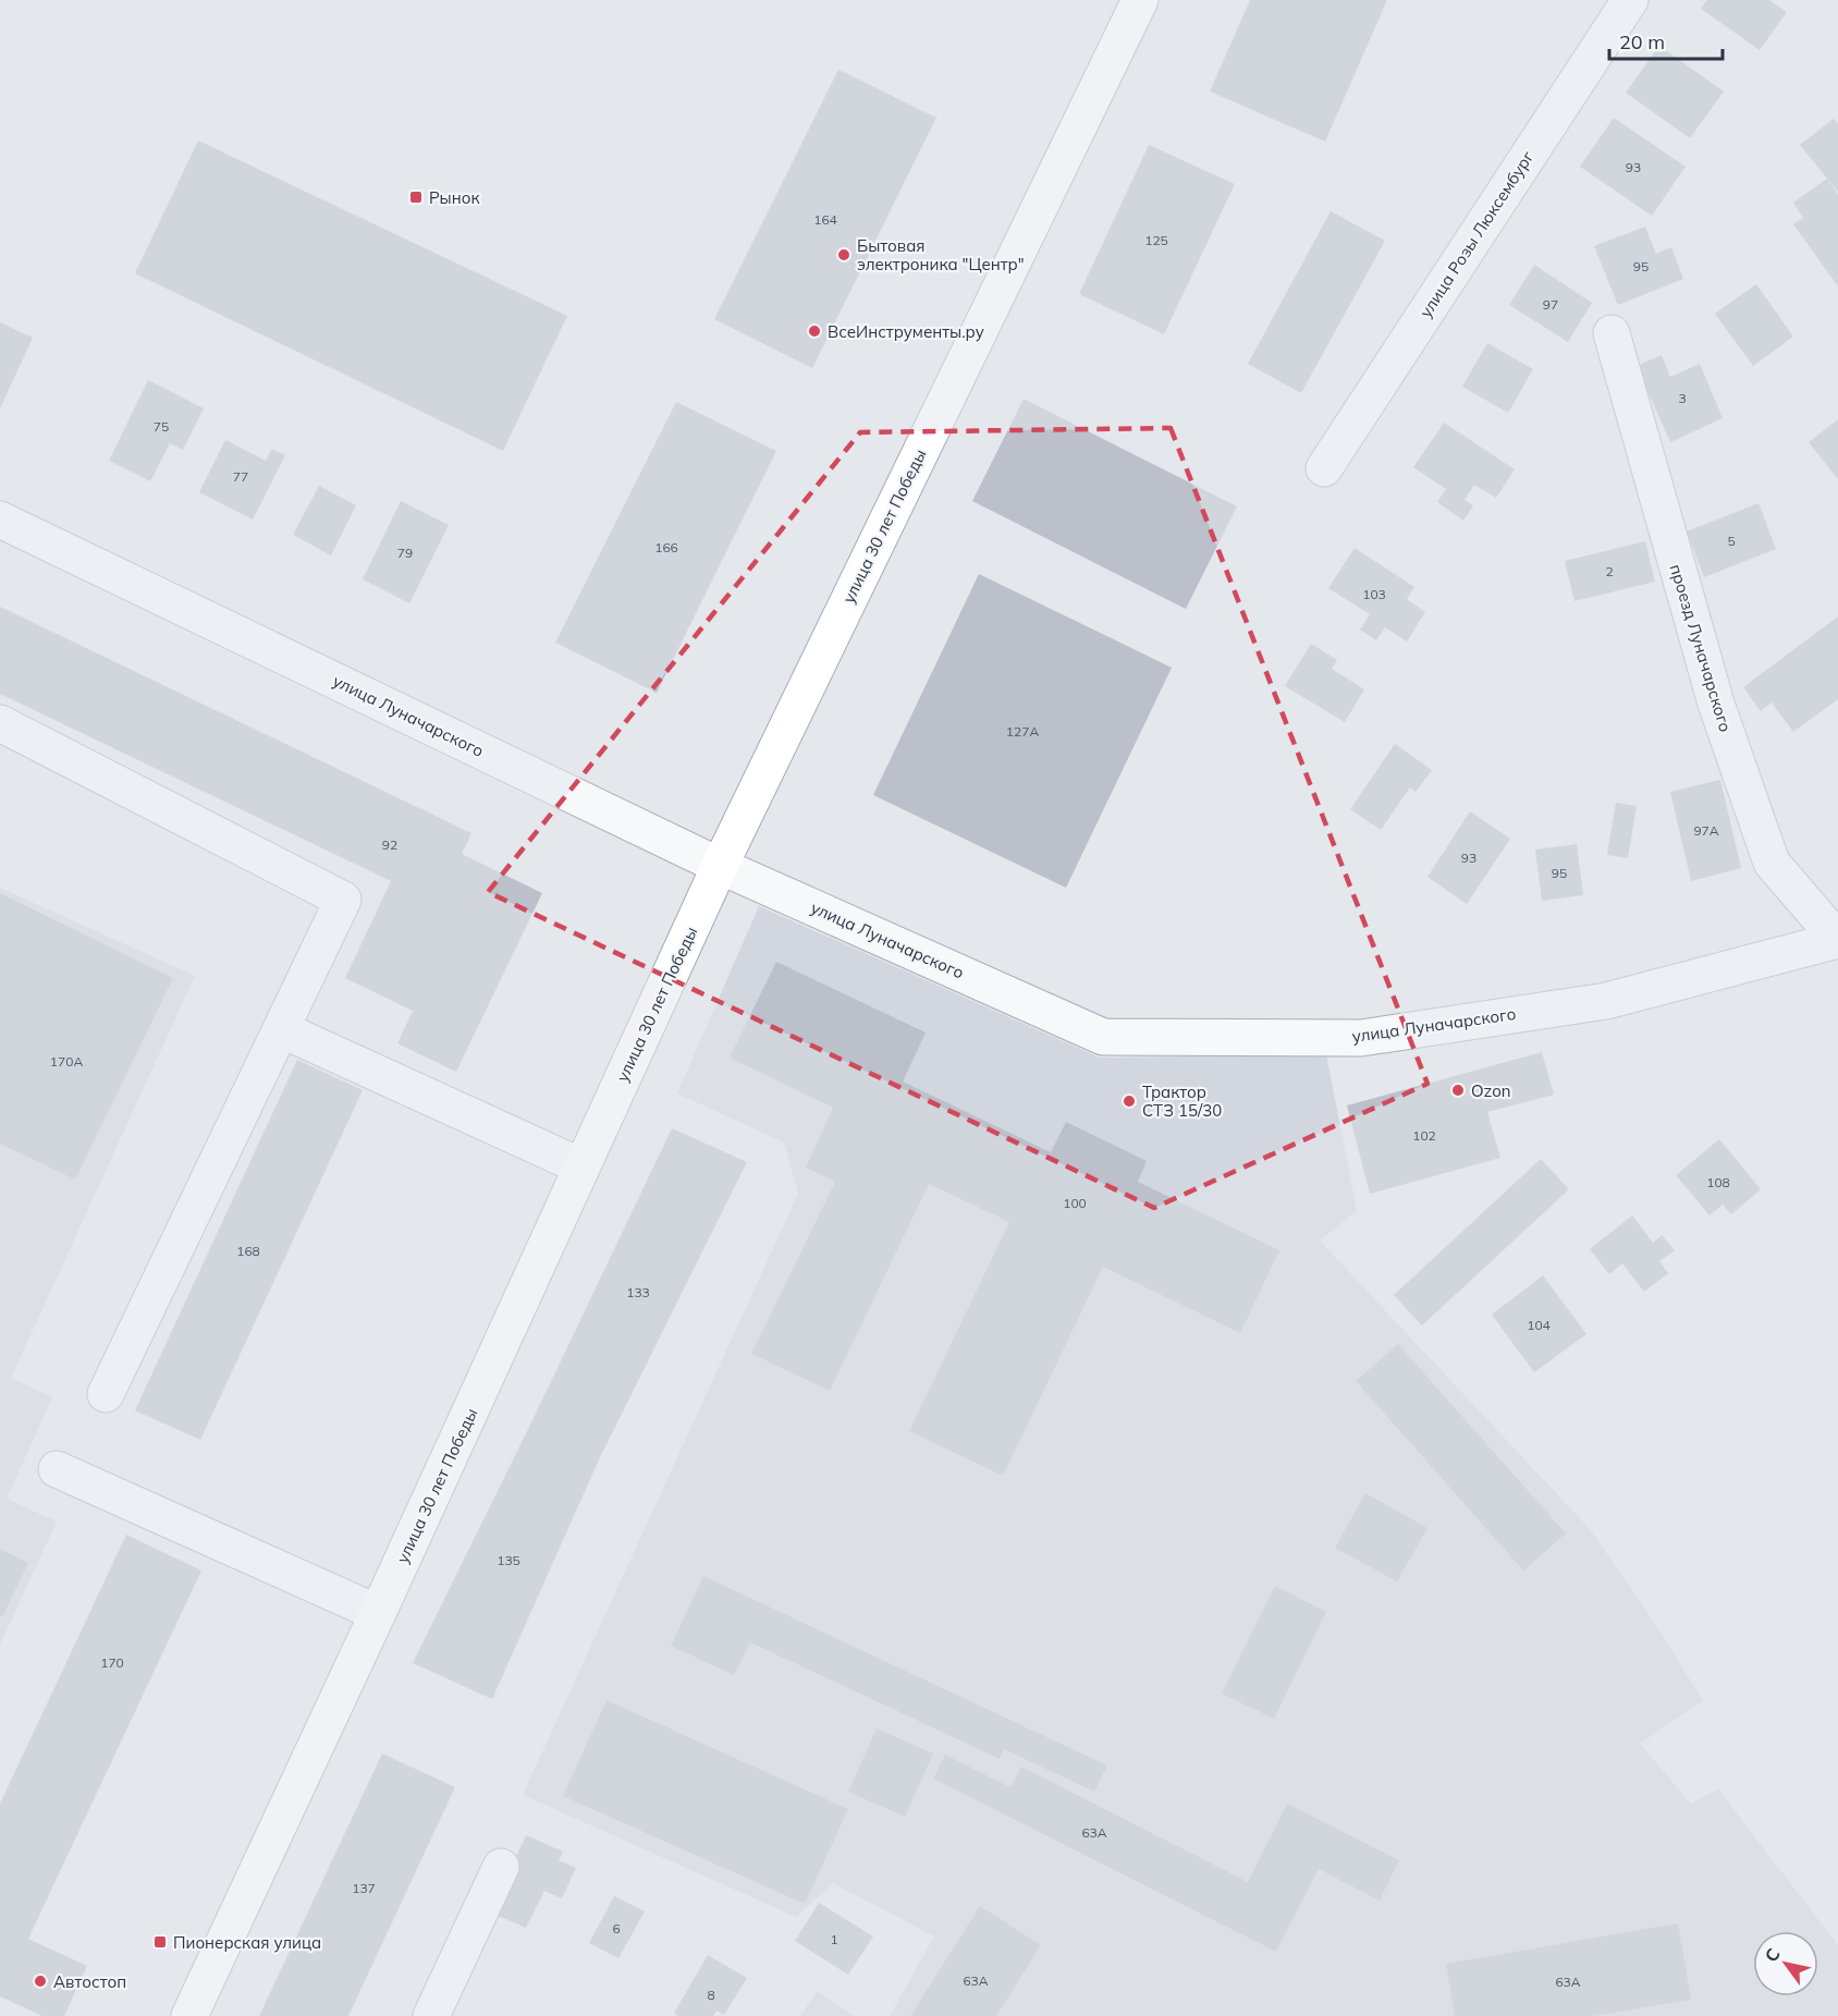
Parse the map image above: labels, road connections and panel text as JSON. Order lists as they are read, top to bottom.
{
  "streets": {
    "main road": ["улица 30 лет Победы"],
    "street": ["улица Розы Люксембург", "проезд Луначарского", "улица Луначарского"]
  },
  "crossings": [
    ["улица 30 лет Победы", "улица Луначарского"],
    ["проезд Луначарского", "улица Луначарского"]
  ],
  "places": {
    "transit": ["Рынок", "Пионерская улица"],
    "other": [
      "Бытовая электроника \"Центр\"",
      "ВсеИнструменты.ру",
      "Ozon",
      "Трактор СТЗ 15/30",
      "Автостоп"
    ]
  },
  "house_numbers": [
    "93",
    "164",
    "125",
    "95",
    "97",
    "3",
    "75",
    "77",
    "5",
    "166",
    "79",
    "2",
    "103",
    "127А",
    "97А",
    "92",
    "93",
    "95",
    "170А",
    "102",
    "108",
    "100",
    "168",
    "133",
    "104",
    "135",
    "170",
    "63А",
    "137",
    "6",
    "1",
    "63А",
    "63А",
    "8"
  ],
  "scale_bar": "20 m",
  "north": "top left"
}
